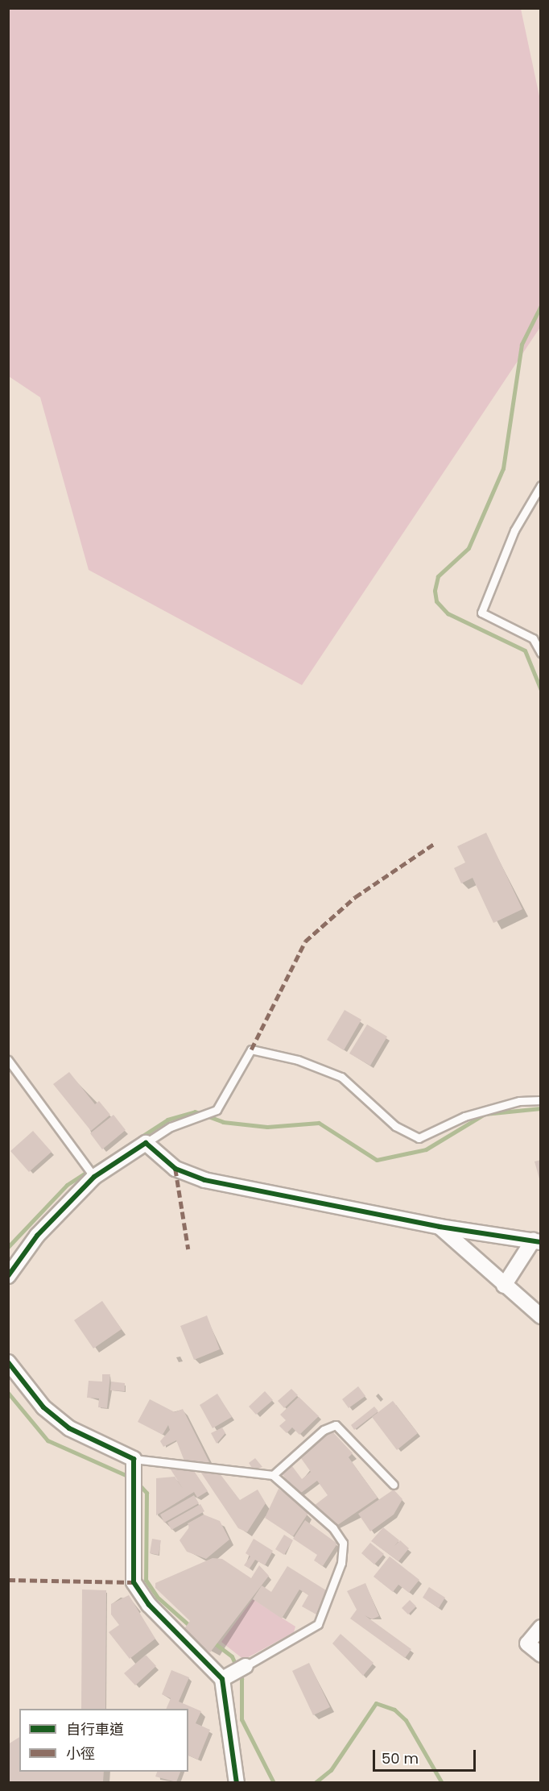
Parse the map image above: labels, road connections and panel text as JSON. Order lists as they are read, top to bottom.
{
  "legend": ["自行車道", "小徑"],
  "scale_bar": "50 m"
}
